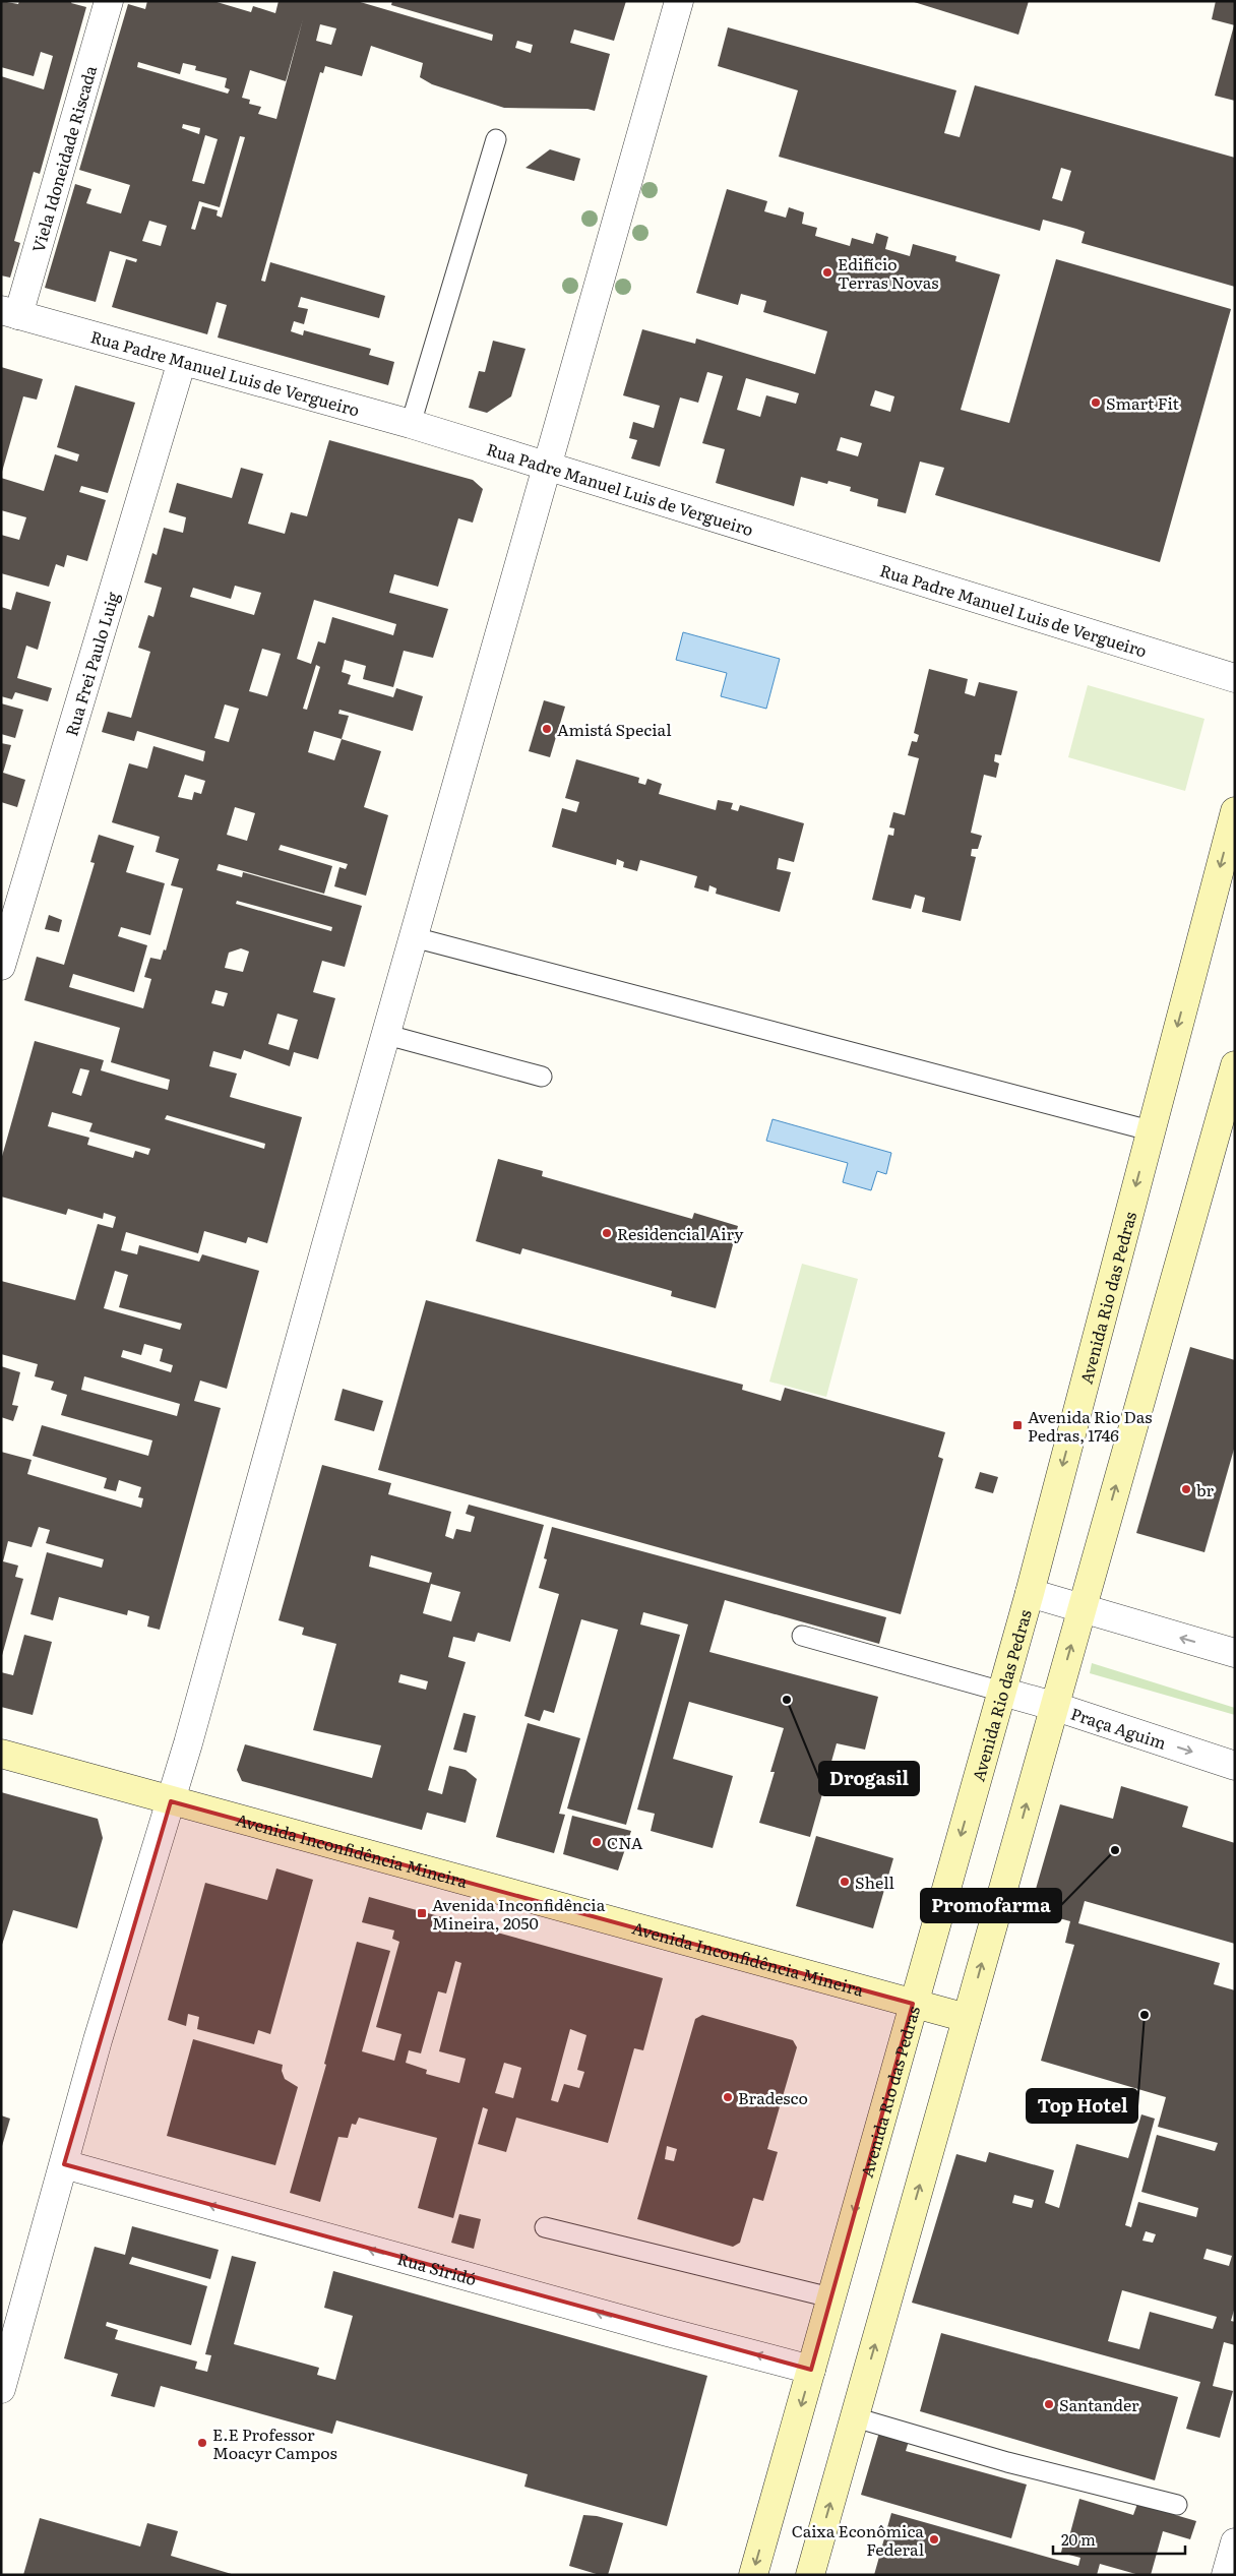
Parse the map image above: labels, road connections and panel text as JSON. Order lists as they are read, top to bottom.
{
  "streets": {
    "main road": ["Avenida Rio das Pedras", "Avenida Inconfidência Mineira"],
    "street": [
      "Viela Idoneidade Riscada",
      "Rua Padre Manuel Luis de Vergueiro",
      "Rua Frei Paulo Luig",
      "Praça Aguim",
      "Rua Siridó"
    ]
  },
  "crossings": [
    ["Viela Idoneidade Riscada", "Rua Padre Manuel Luis de Vergueiro"],
    ["Rua Padre Manuel Luis de Vergueiro", "Rua Frei Paulo Luig"],
    ["Avenida Rio das Pedras", "Praça Aguim"],
    ["Avenida Rio das Pedras", "Avenida Inconfidência Mineira"],
    ["Avenida Rio das Pedras", "Rua Siridó"]
  ],
  "one_way": ["Rua Siridó"],
  "places": {
    "other": [
      "Edifício Terras Novas",
      "Smart Fit",
      "Amistá Special",
      "Residencial Airy",
      "br",
      "Drogasil",
      "CNA",
      "Promofarma",
      "Shell",
      "Top Hotel",
      "Bradesco",
      "Santander",
      "E.E Professor Moacyr Campos",
      "Caixa Econômica Federal"
    ],
    "transit": ["Avenida Rio Das Pedras, 1746", "Avenida Inconfidência Mineira, 2050"]
  },
  "scale_bar": "20 m"
}
